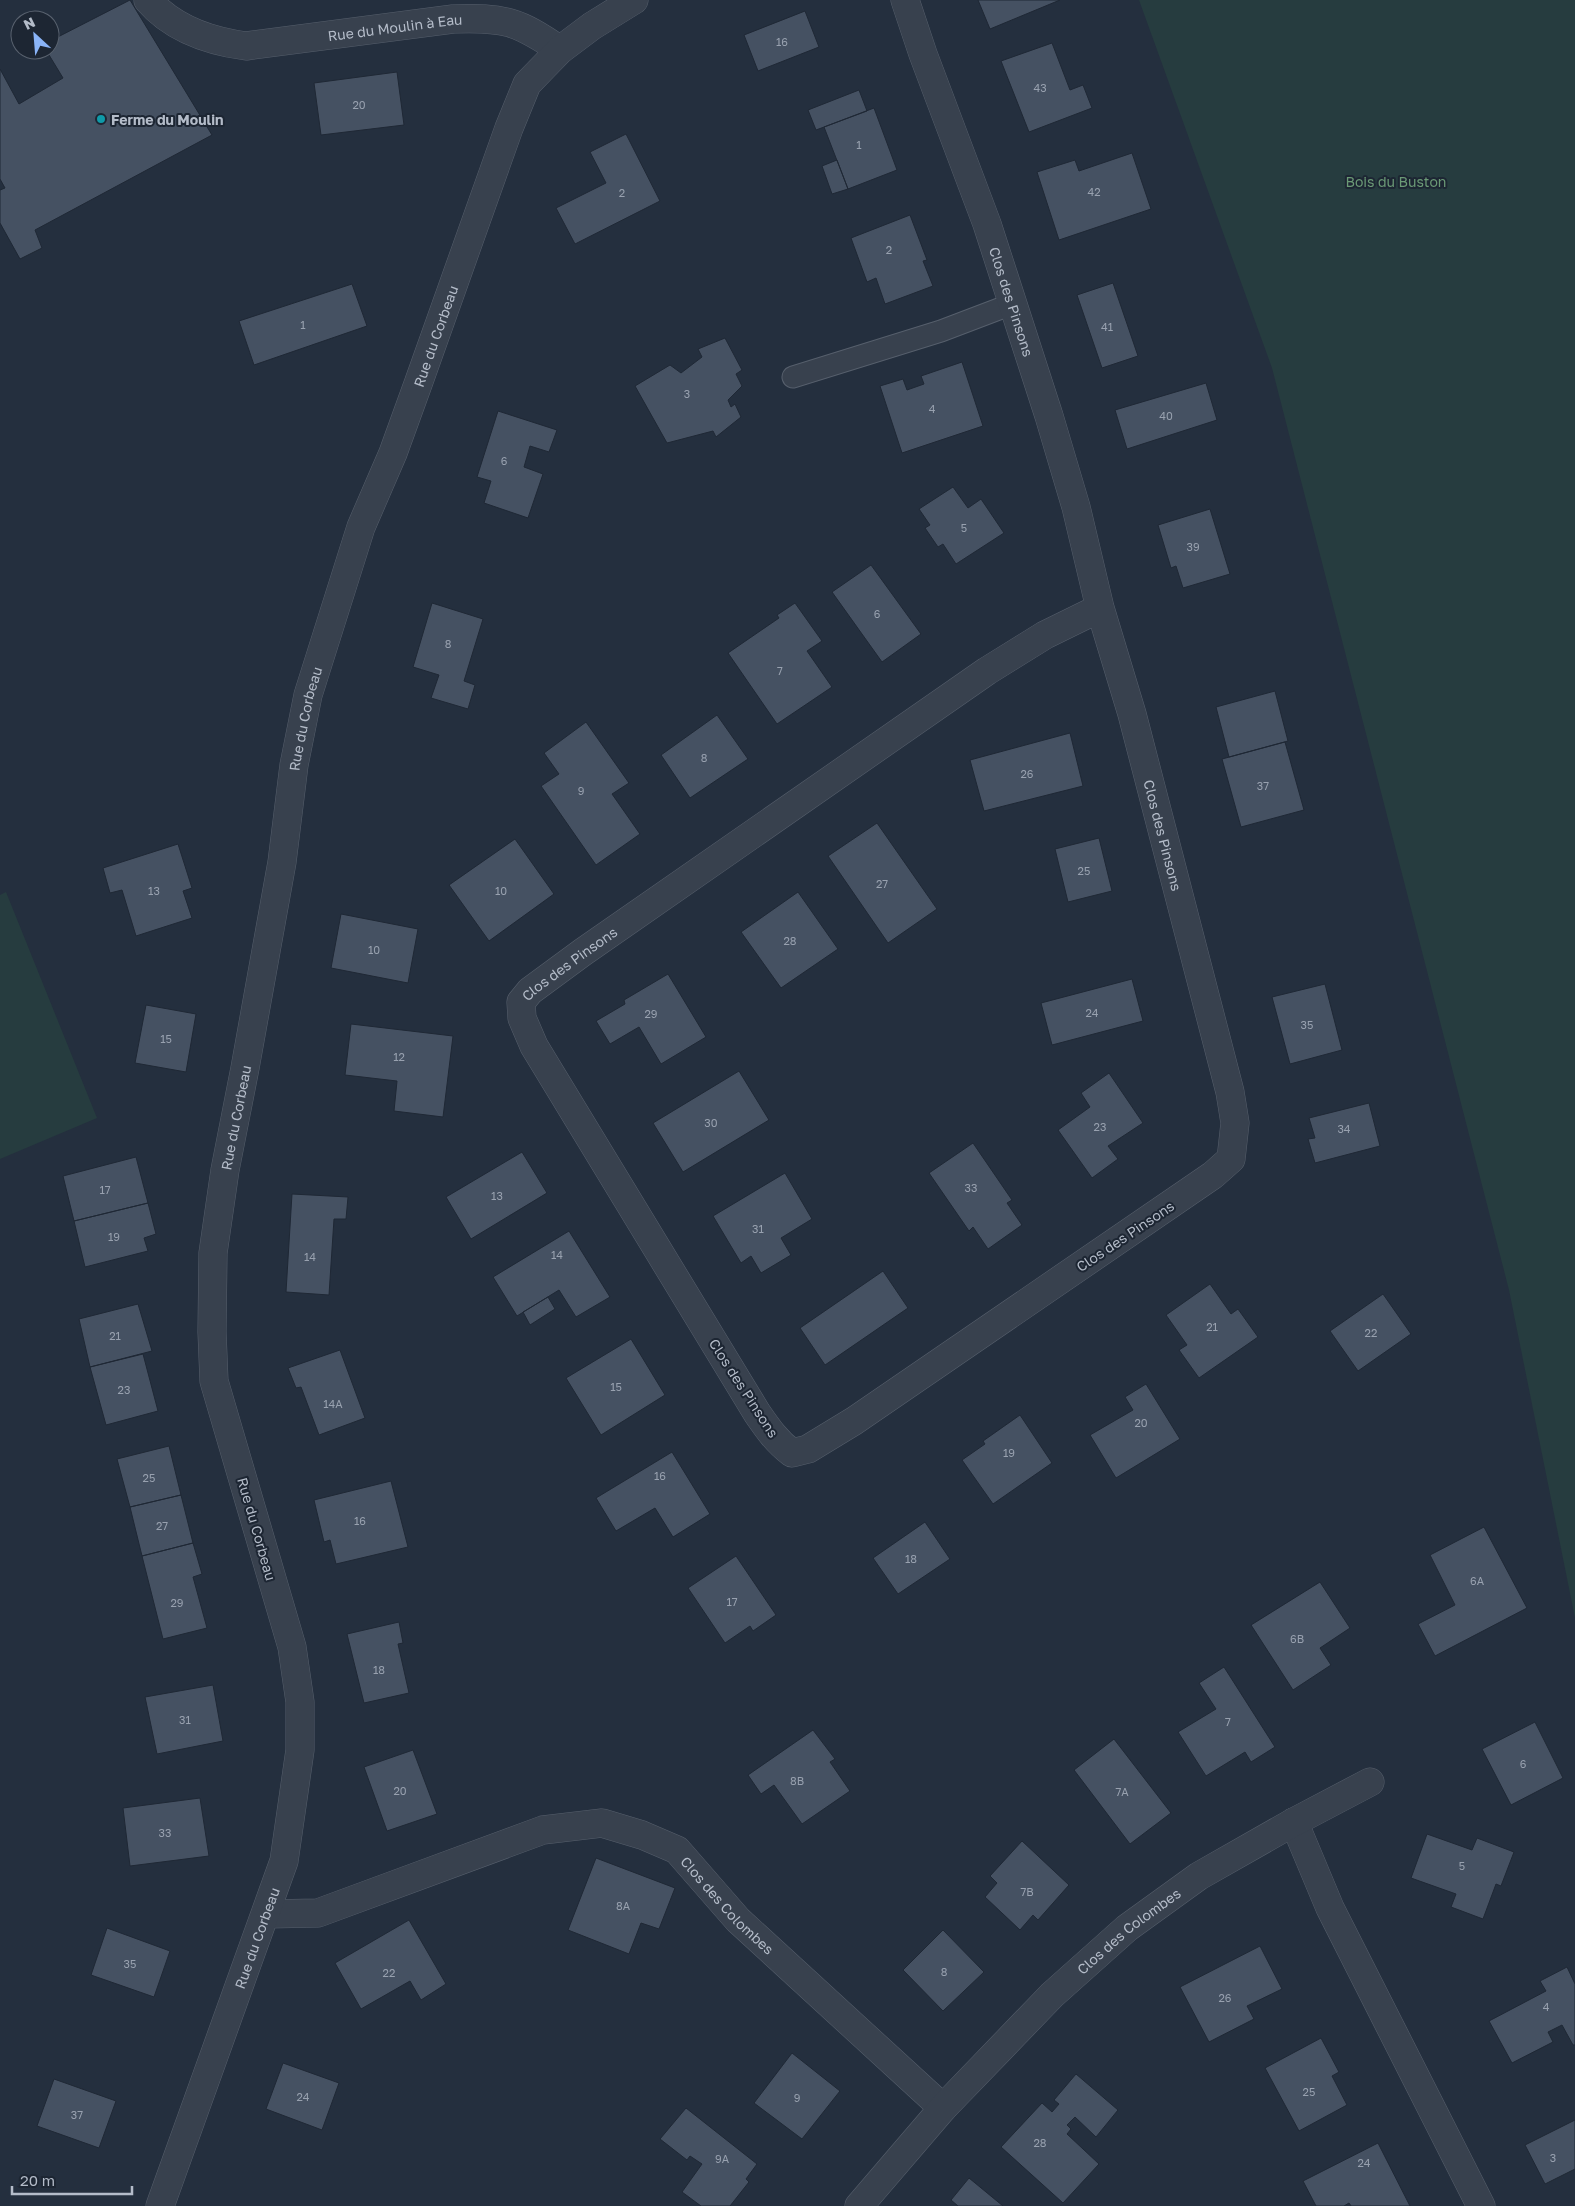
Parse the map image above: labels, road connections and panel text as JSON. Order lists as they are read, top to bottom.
{
  "streets": {
    "street": [
      "Rue du Moulin à Eau",
      "Clos des Pinsons",
      "Rue du Corbeau",
      "Clos des Colombes"
    ]
  },
  "crossings": [
    ["Rue du Moulin à Eau", "Rue du Corbeau"],
    ["Rue du Corbeau", "Clos des Colombes"]
  ],
  "parks": ["Bois du Buston"],
  "places": ["Ferme du Moulin"],
  "house_numbers": [
    "16",
    "43",
    "20",
    "1",
    "42",
    "2",
    "2",
    "1",
    "41",
    "3",
    "4",
    "40",
    "6",
    "5",
    "39",
    "6",
    "8",
    "7",
    "8",
    "26",
    "37",
    "9",
    "25",
    "27",
    "13",
    "10",
    "28",
    "10",
    "24",
    "29",
    "35",
    "15",
    "12",
    "30",
    "23",
    "34",
    "33",
    "17",
    "13",
    "31",
    "19",
    "14",
    "14",
    "21",
    "22",
    "21",
    "15",
    "23",
    "14A",
    "20",
    "19",
    "16",
    "25",
    "16",
    "27",
    "18",
    "6A",
    "17",
    "29",
    "6B",
    "18",
    "31",
    "7",
    "6",
    "8B",
    "20",
    "7A",
    "33",
    "5",
    "7B",
    "8A",
    "35",
    "8",
    "22",
    "26",
    "4",
    "25",
    "24",
    "9",
    "37",
    "28",
    "3",
    "9A",
    "24"
  ],
  "scale_bar": "20 m",
  "north": "top left"
}
